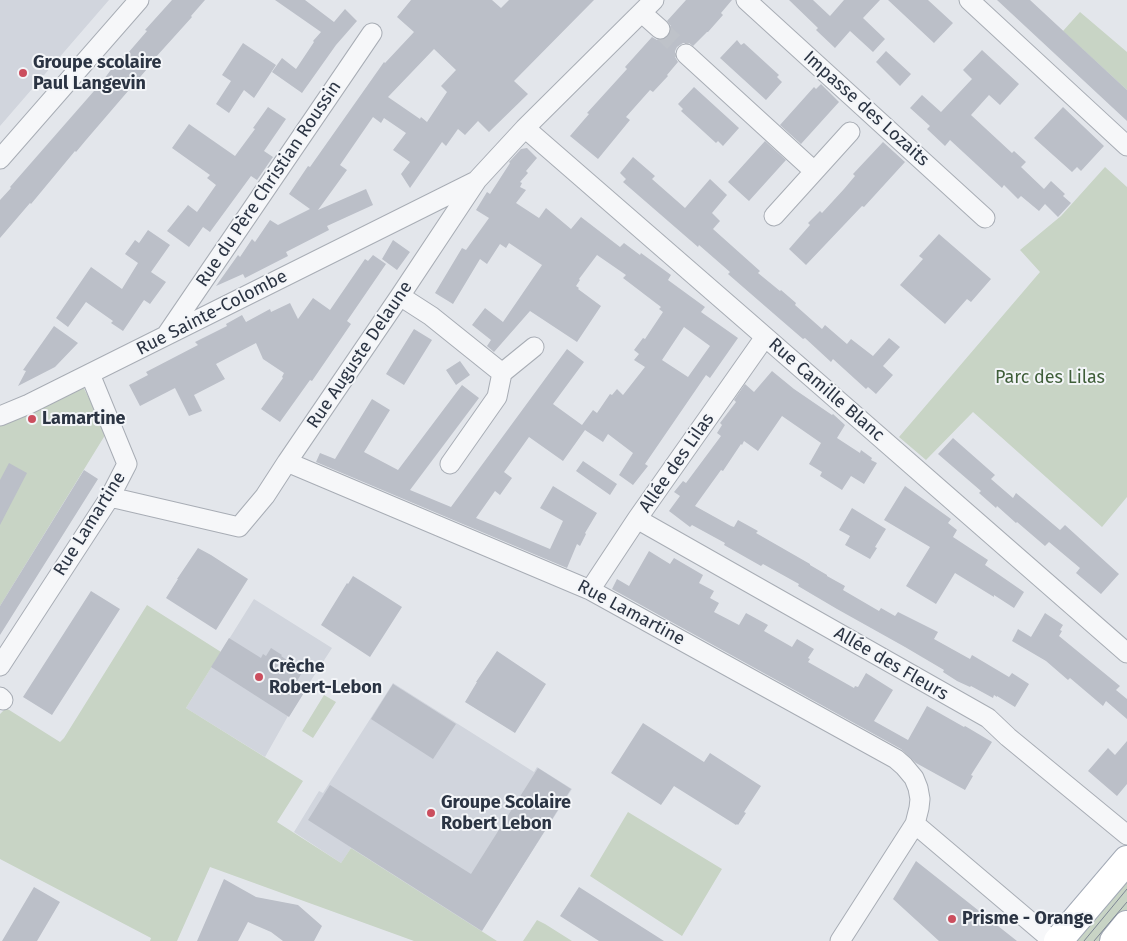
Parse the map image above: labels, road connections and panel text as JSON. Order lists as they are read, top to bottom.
{
  "streets": {
    "street": [
      "Impasse des Lozaits",
      "Rue du Père Christian Roussin",
      "Rue Sainte-Colombe",
      "Rue Auguste Delaune",
      "Rue Camille Blanc",
      "Allée des Lilas",
      "Rue Lamartine",
      "Allée des Fleurs"
    ]
  },
  "crossings": [
    ["Rue du Père Christian Roussin", "Rue Sainte-Colombe"],
    ["Rue Sainte-Colombe", "Rue Auguste Delaune"],
    ["Rue Sainte-Colombe", "Rue Lamartine"],
    ["Rue Auguste Delaune", "Rue Camille Blanc"],
    ["Rue Auguste Delaune", "Rue Lamartine"],
    ["Rue Camille Blanc", "Allée des Lilas"],
    ["Allée des Lilas", "Rue Lamartine"],
    ["Allée des Lilas", "Allée des Fleurs"]
  ],
  "parks": ["Parc des Lilas"],
  "places": [
    "Groupe scolaire Paul Langevin",
    "Lamartine",
    "Crèche Robert-Lebon",
    "Groupe Scolaire Robert Lebon",
    "Prisme - Orange"
  ]
}
